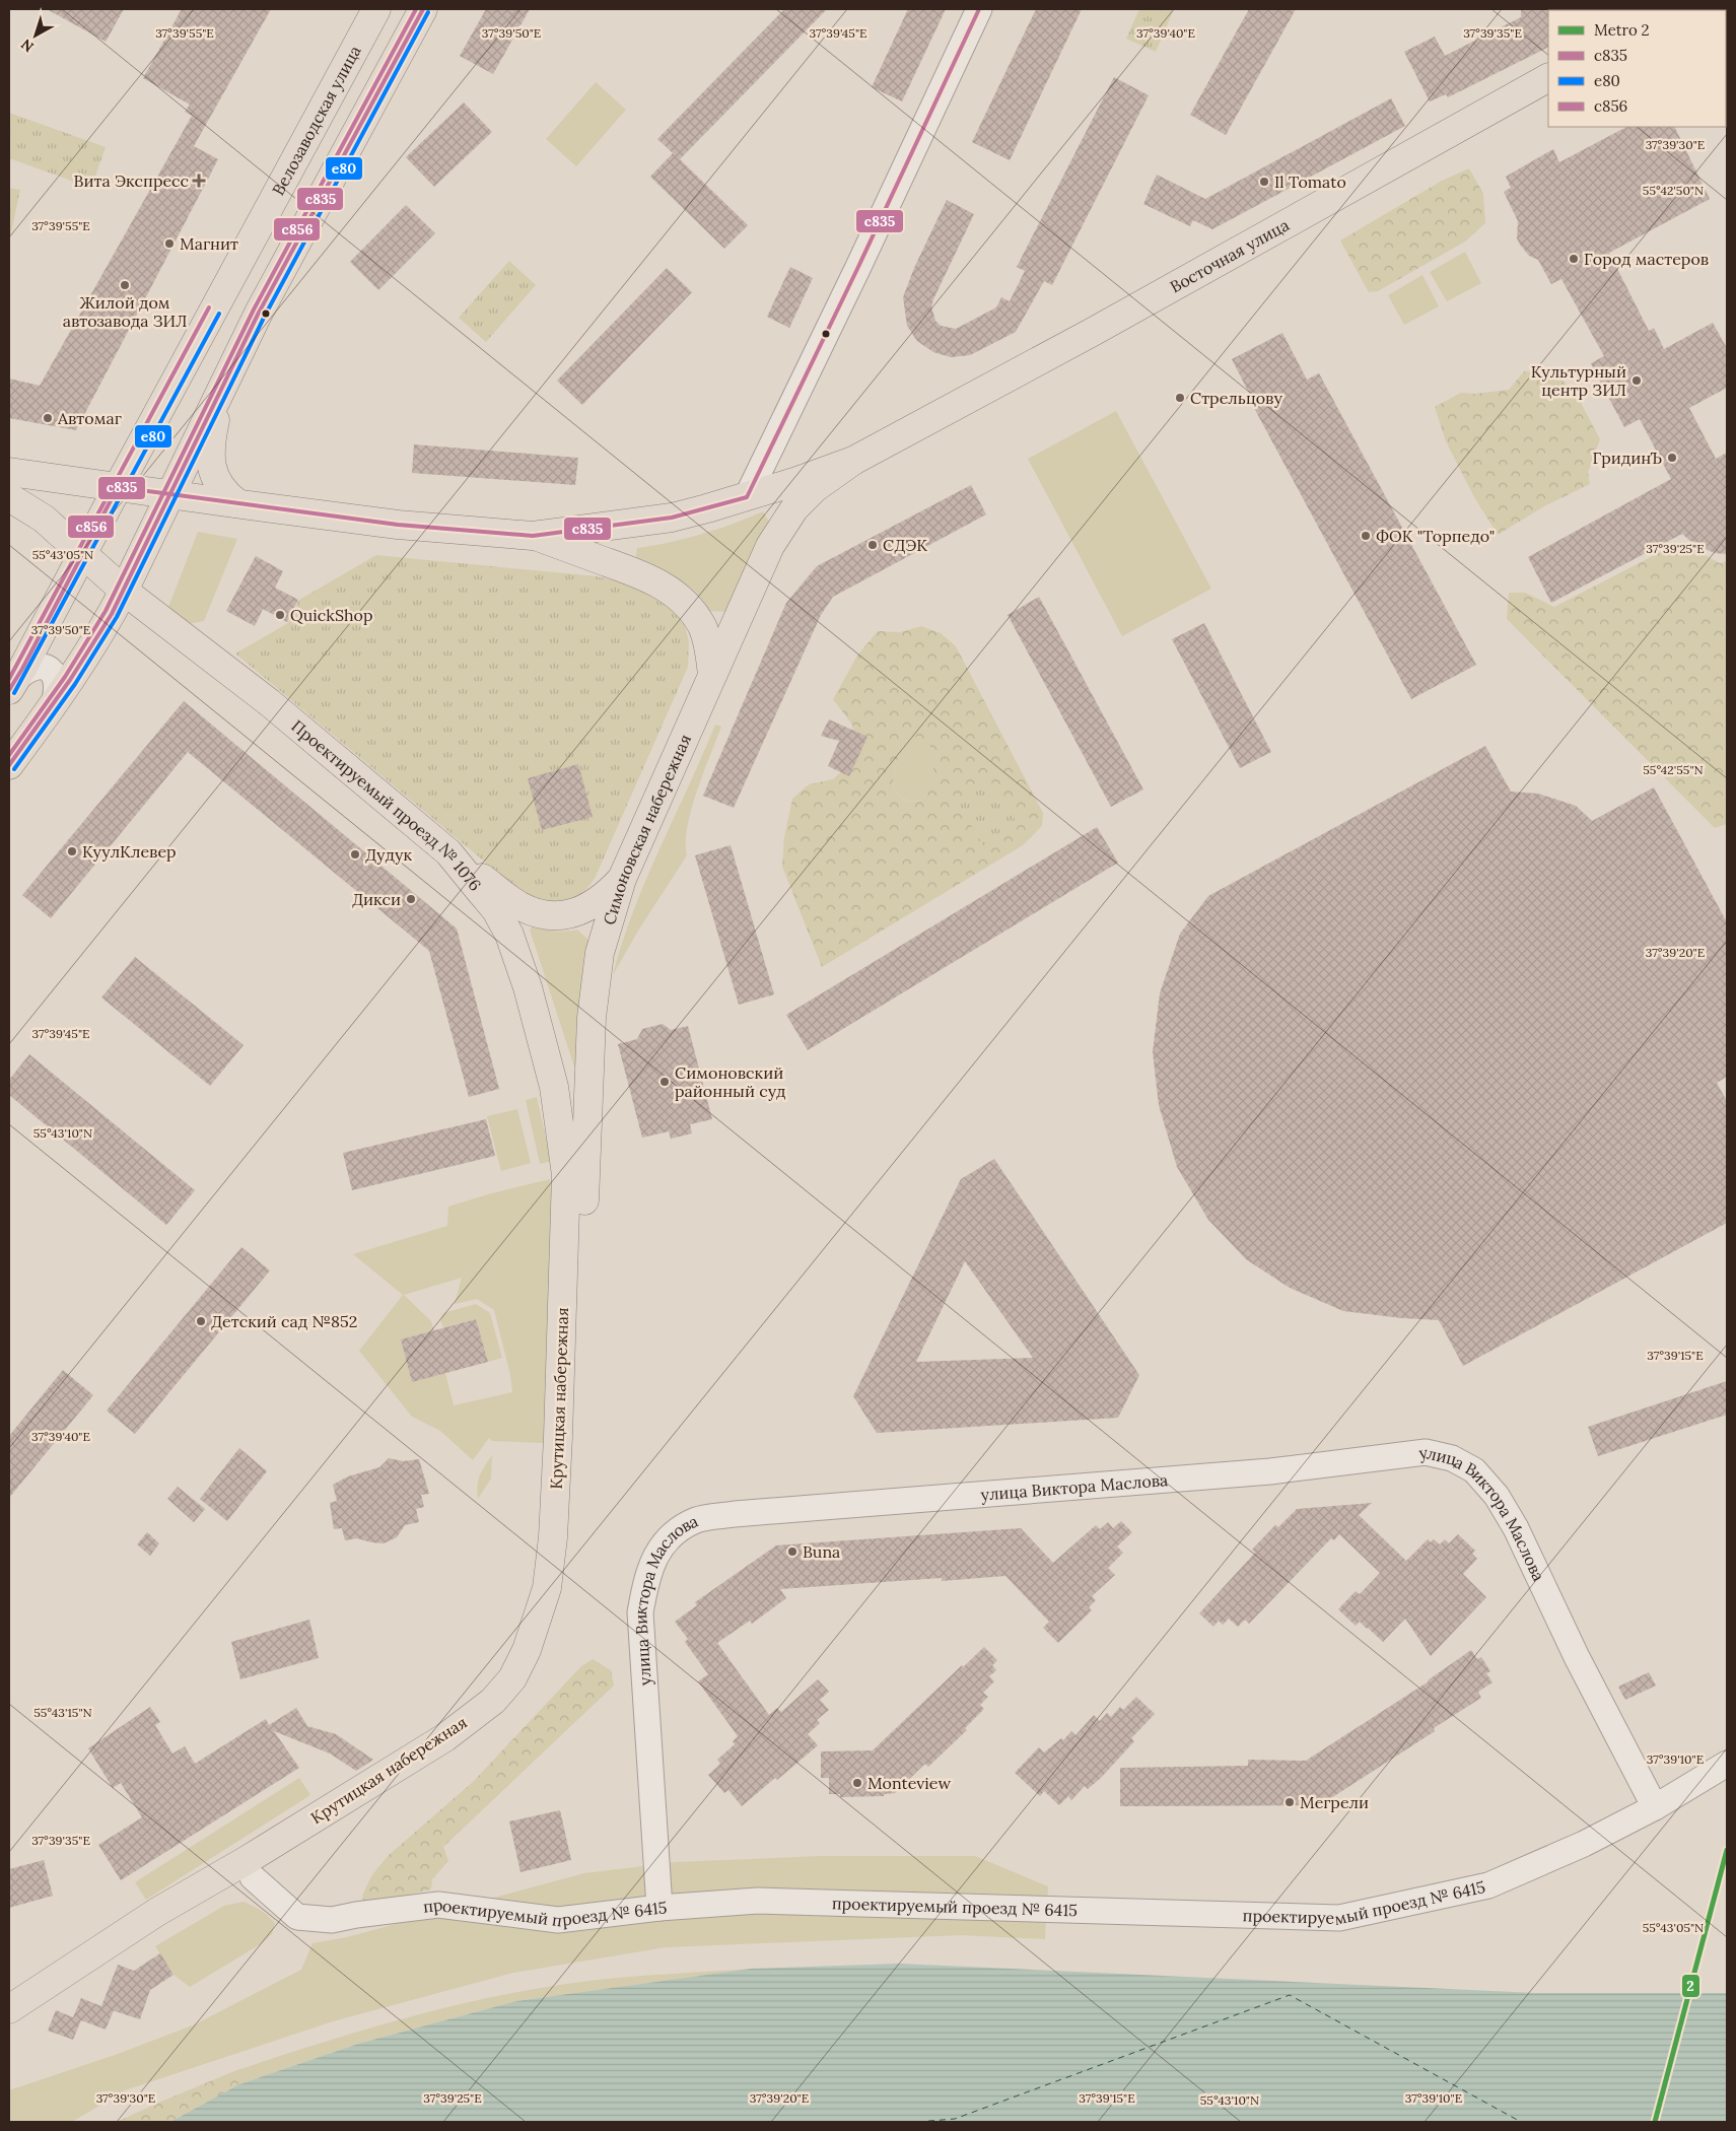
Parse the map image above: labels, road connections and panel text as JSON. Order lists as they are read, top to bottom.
{
  "streets": {
    "main road": [
      "Велозаводская улица",
      "Восточная улица",
      "Проектируемый проезд № 1076",
      "Симоновская набережная",
      "Крутицкая набережная"
    ],
    "street": ["улица Виктора Маслова", "проектируемый проезд № 6415"]
  },
  "crossings": [
    ["Велозаводская улица", "Восточная улица"],
    ["Велозаводская улица", "Проектируемый проезд № 1076"],
    ["Восточная улица", "Симоновская набережная"],
    ["Проектируемый проезд № 1076", "Крутицкая набережная"],
    ["Симоновская набережная", "Крутицкая набережная"],
    ["Крутицкая набережная", "проектируемый проезд № 6415"],
    ["улица Виктора Маслова", "проектируемый проезд № 6415"]
  ],
  "places": {
    "health": ["Вита Экспресс"],
    "other": [
      "Il Tomato",
      "Магнит",
      "Город мастеров",
      "Жилой дом автозавода ЗИЛ",
      "Культурный центр ЗИЛ",
      "Стрельцову",
      "Автомаг",
      "ГридинЪ",
      "ФОК \"Торпедо\"",
      "СДЭК",
      "QuickShop",
      "КуулКлевер",
      "Дудук",
      "Дикси",
      "Симоновский районный суд",
      "Детский сад №852",
      "Buna",
      "Monteview",
      "Мегрели"
    ]
  },
  "lines": [
    "transit line с835",
    "transit line с856",
    "transit line е80",
    "metro line 2"
  ],
  "legend": [
    "Metro 2",
    "с835",
    "е80",
    "с856"
  ],
  "north": "bottom left",
  "coordinates": [
    "37°39'55\"E",
    "37°39'50\"E",
    "37°39'45\"E",
    "37°39'40\"E",
    "37°39'35\"E",
    "37°39'30\"E",
    "55°42'50\"N",
    "37°39'25\"E",
    "55°43'05\"N",
    "55°42'55\"N",
    "37°39'20\"E",
    "55°43'10\"N",
    "37°39'15\"E",
    "55°43'15\"N",
    "37°39'10\"E"
  ]
}
